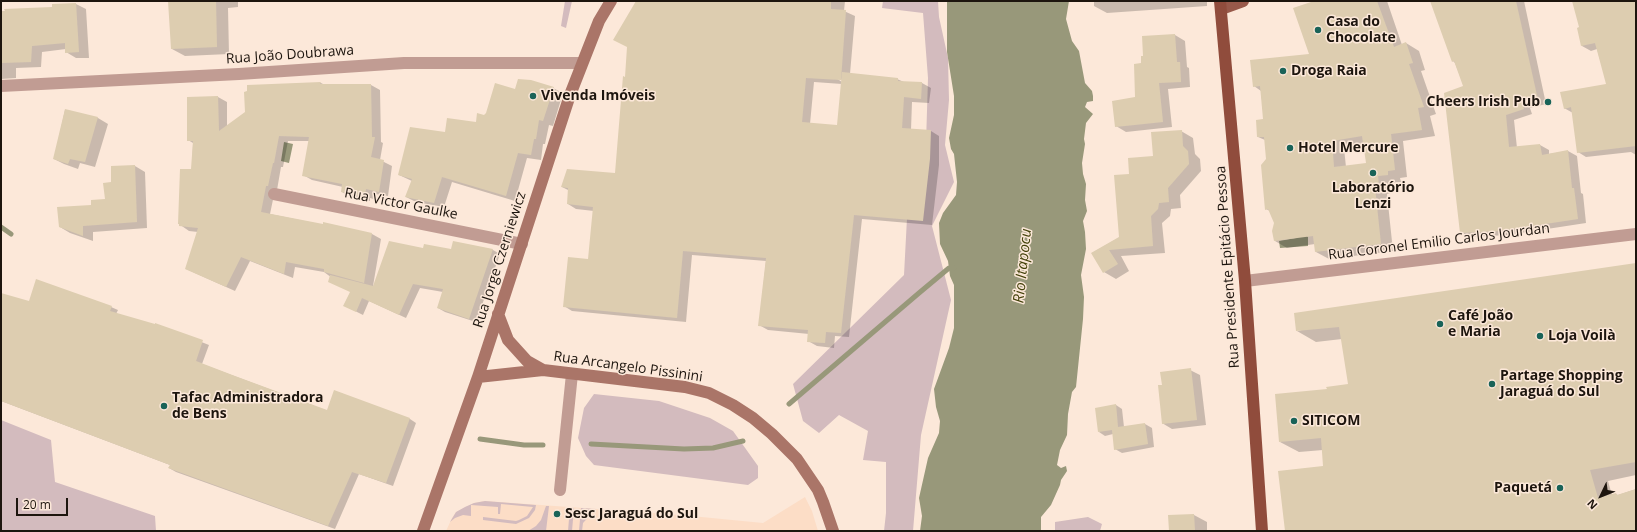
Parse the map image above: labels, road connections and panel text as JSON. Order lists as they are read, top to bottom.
{
  "streets": {
    "highway": ["Rua Presidente Epitácio Pessoa"],
    "main road": ["Rua Jorge Czerniewicz", "Rua Arcangelo Pissinini"],
    "street": ["Rua João Doubrawa", "Rua Victor Gaulke", "Rua Coronel Emilio Carlos Jourdan"]
  },
  "crossings": [
    ["Rua João Doubrawa", "Rua Jorge Czerniewicz"],
    ["Rua Victor Gaulke", "Rua Jorge Czerniewicz"],
    ["Rua Coronel Emilio Carlos Jourdan", "Rua Presidente Epitácio Pessoa"],
    ["Rua Jorge Czerniewicz", "Rua Arcangelo Pissinini"]
  ],
  "water": ["Rio Itapocu"],
  "places": [
    "Casa do Chocolate",
    "Droga Raia",
    "Vivenda Imóveis",
    "Cheers Irish Pub",
    "Hotel Mercure",
    "Laboratório Lenzi",
    "Café João e Maria",
    "Loja Voilà",
    "Partage Shopping Jaraguá do Sul",
    "Tafac Administradora de Bens",
    "SITICOM",
    "Paquetá",
    "Sesc Jaraguá do Sul"
  ],
  "scale_bar": "20 m",
  "north": "bottom left"
}
